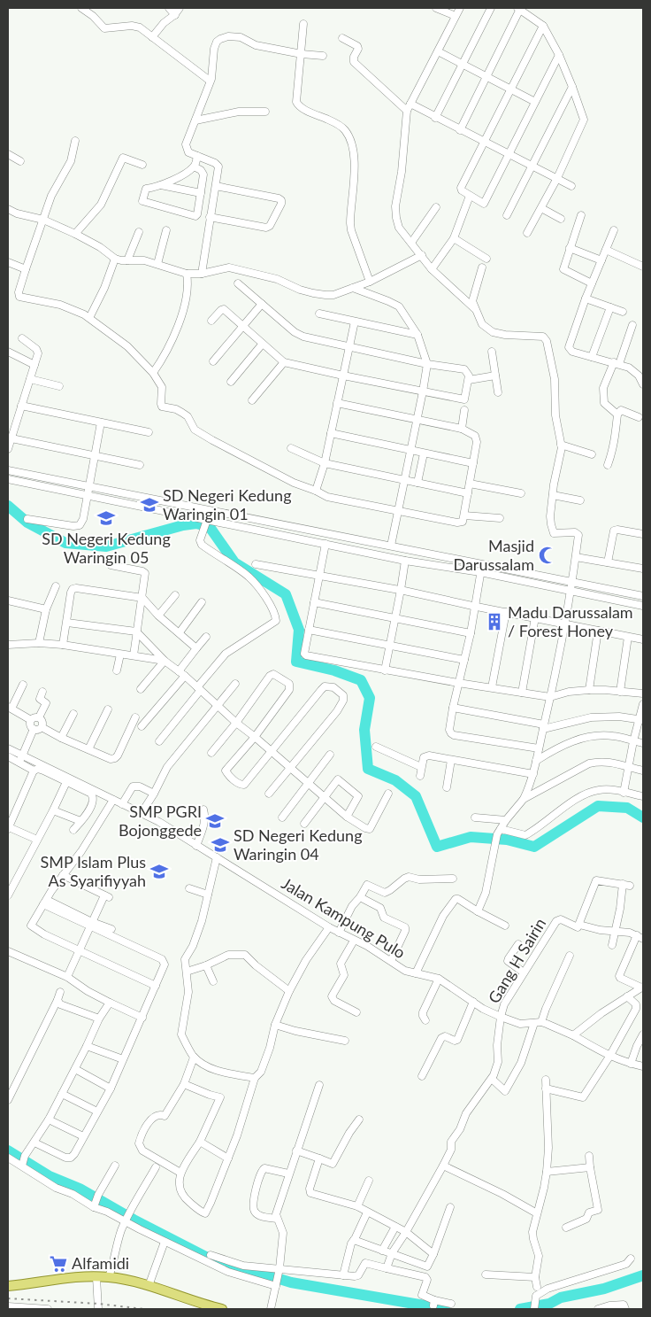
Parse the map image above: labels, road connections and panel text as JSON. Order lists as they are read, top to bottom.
{
  "streets": {
    "street": ["Jalan Kampung Pulo", "Gang H Sairin"]
  },
  "crossings": [
    ["Jalan Kampung Pulo", "Gang H Sairin"]
  ],
  "places": {
    "school or university": [
      "SD Negeri Kedung Waringin 01",
      "SD Negeri Kedung Waringin 05",
      "SMP PGRI Bojonggede",
      "SD Negeri Kedung Waringin 04",
      "SMP Islam Plus As Syarifiyyah"
    ],
    "mosque": ["Masjid Darussalam"],
    "building": ["Madu Darussalam / Forest Honey"],
    "supermarket": ["Alfamidi"]
  }
}
